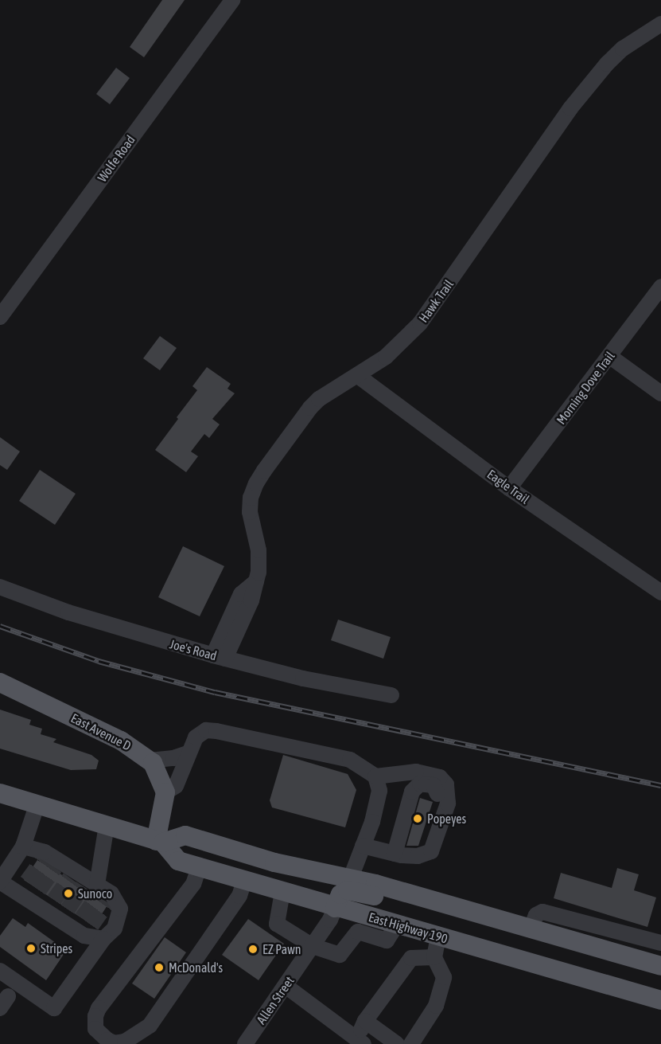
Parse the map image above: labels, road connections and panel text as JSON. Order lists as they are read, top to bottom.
{
  "streets": {
    "main road": ["East Avenue D", "East Highway 190"],
    "street": [
      "Wolfe Road",
      "Hawk Trail",
      "Morning Dove Trail",
      "Eagle Trail",
      "Joe's Road",
      "Allen Street"
    ]
  },
  "crossings": [
    ["Hawk Trail", "Eagle Trail"],
    ["Hawk Trail", "Joe's Road"],
    ["Morning Dove Trail", "Eagle Trail"],
    ["East Highway 190", "Allen Street"]
  ],
  "places": [
    "Popeyes",
    "Sunoco",
    "Stripes",
    "EZ Pawn",
    "McDonald's"
  ]
}
